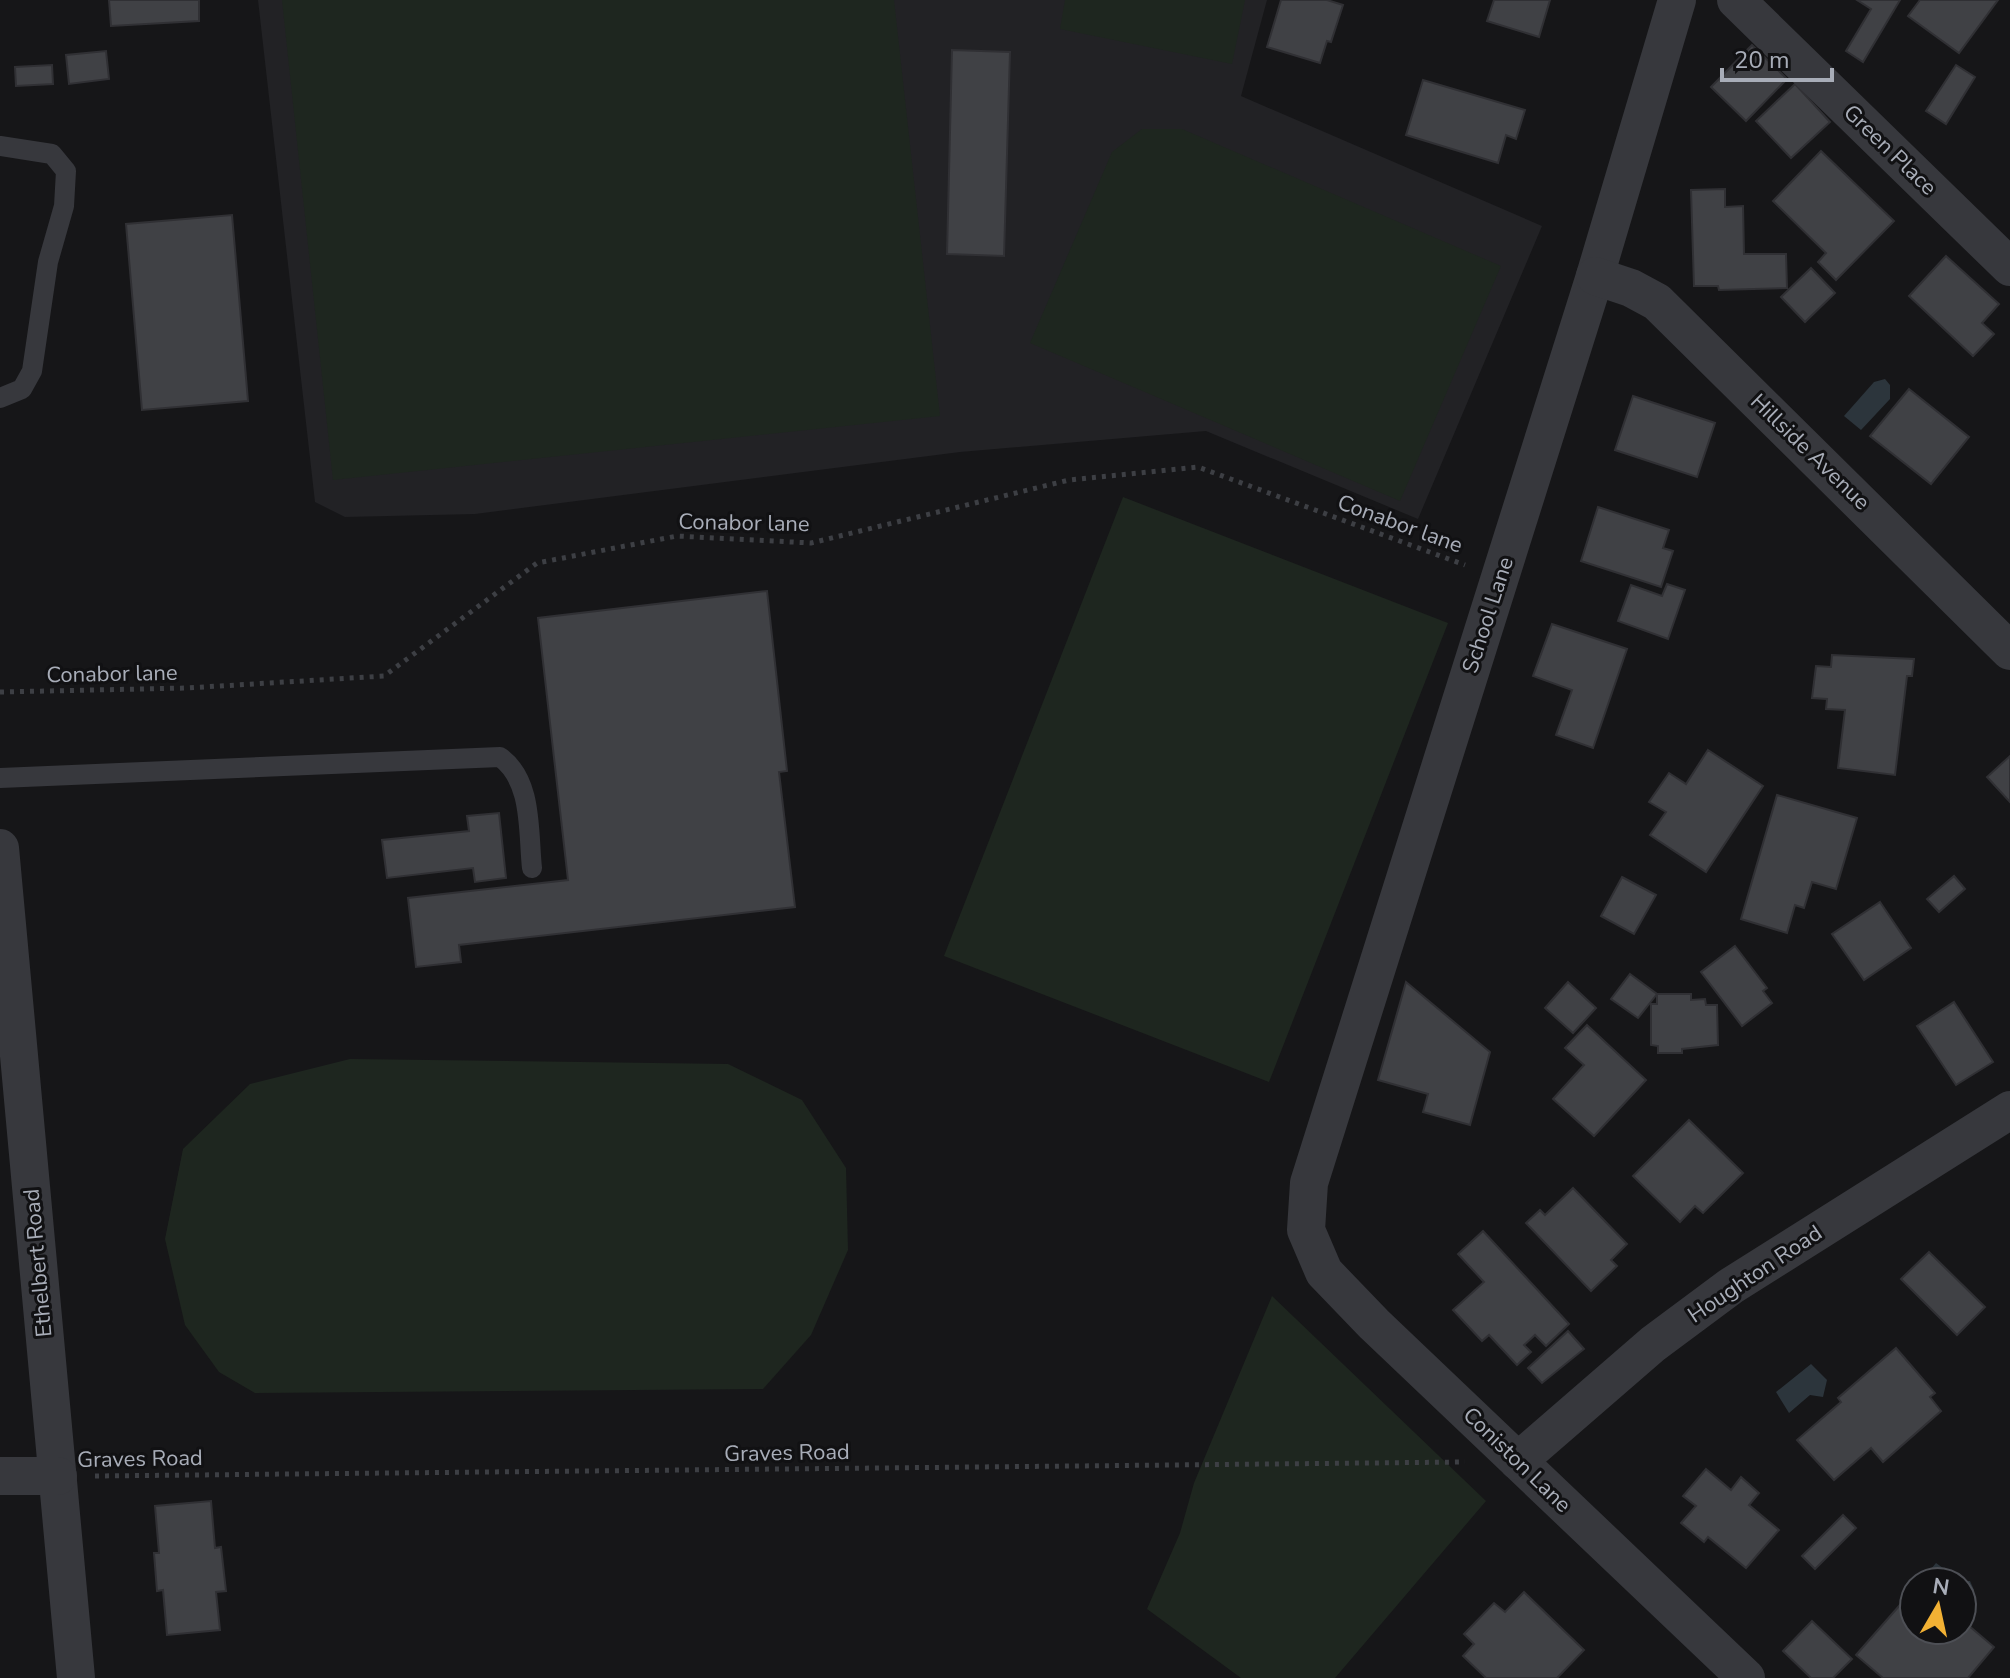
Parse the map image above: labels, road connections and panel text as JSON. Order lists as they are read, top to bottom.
{
  "streets": {
    "street": [
      "Green Place",
      "Hillside Avenue",
      "School Lane",
      "Ethelbert Road",
      "Houghton Road",
      "Coniston Lane"
    ],
    "path": ["Conabor lane", "Graves Road"]
  },
  "crossings": [
    ["Hillside Avenue", "School Lane"],
    ["Conabor lane", "School Lane"],
    ["School Lane", "Coniston Lane"],
    ["Ethelbert Road", "Graves Road"],
    ["Houghton Road", "Graves Road"],
    ["Houghton Road", "Coniston Lane"],
    ["Graves Road", "Coniston Lane"]
  ],
  "scale_bar": "20 m",
  "north": "top"
}
